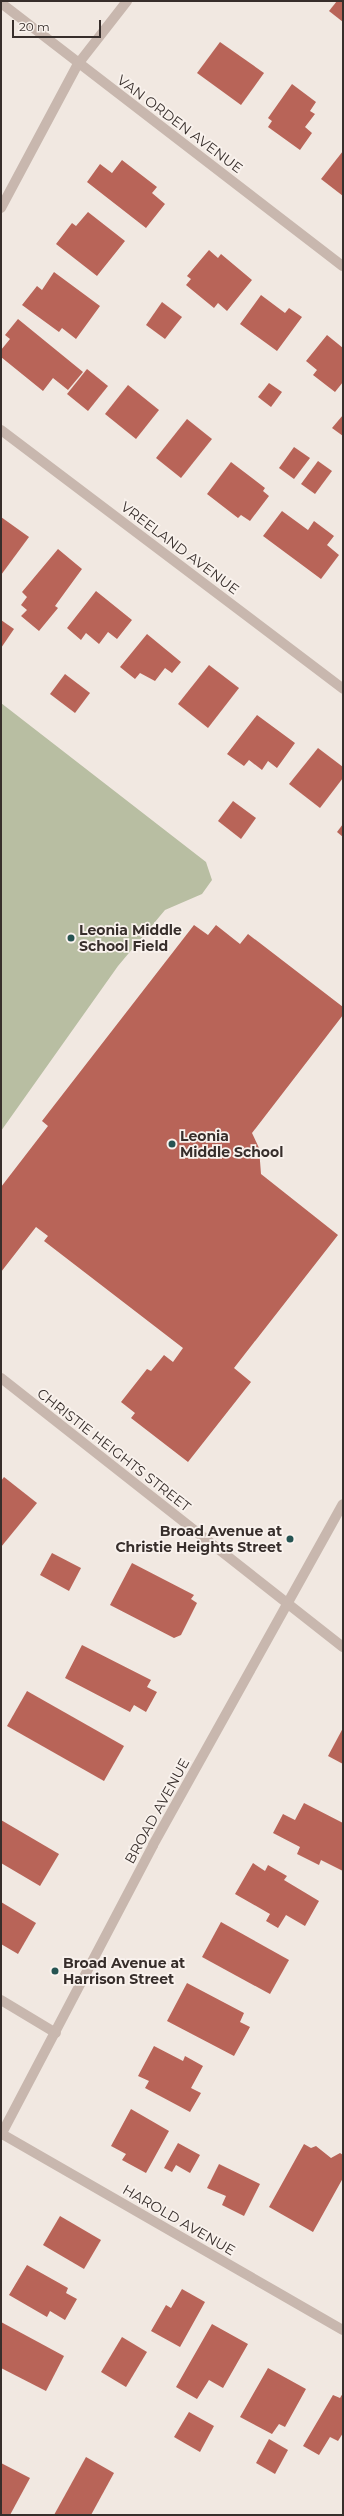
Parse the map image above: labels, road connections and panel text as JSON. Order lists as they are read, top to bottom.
{
  "streets": {
    "street": [
      "VAN ORDEN AVENUE",
      "VREELAND AVENUE",
      "CHRISTIE HEIGHTS STREET",
      "BROAD AVENUE",
      "HAROLD AVENUE"
    ]
  },
  "crossings": [
    ["CHRISTIE HEIGHTS STREET", "BROAD AVENUE"],
    ["BROAD AVENUE", "HAROLD AVENUE"]
  ],
  "places": [
    "Leonia Middle School Field",
    "Leonia Middle School",
    "Broad Avenue at Christie Heights Street",
    "Broad Avenue at Harrison Street"
  ],
  "scale_bar": "20 m"
}
